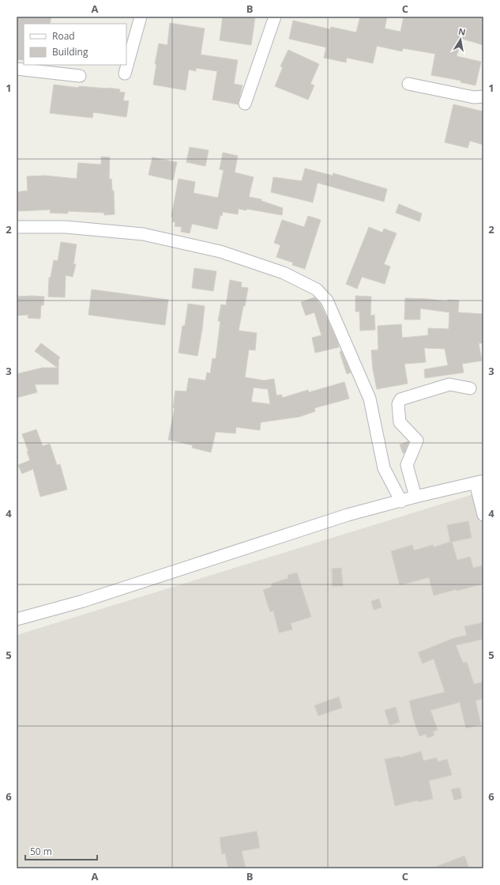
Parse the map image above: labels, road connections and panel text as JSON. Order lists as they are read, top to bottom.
{
  "legend": ["Road", "Building"],
  "scale_bar": "50 m",
  "north": "top",
  "grid": {
    "columns": ["A", "B", "C"],
    "rows": [
      "1",
      "2",
      "3",
      "4",
      "5",
      "6"
    ]
  }
}
